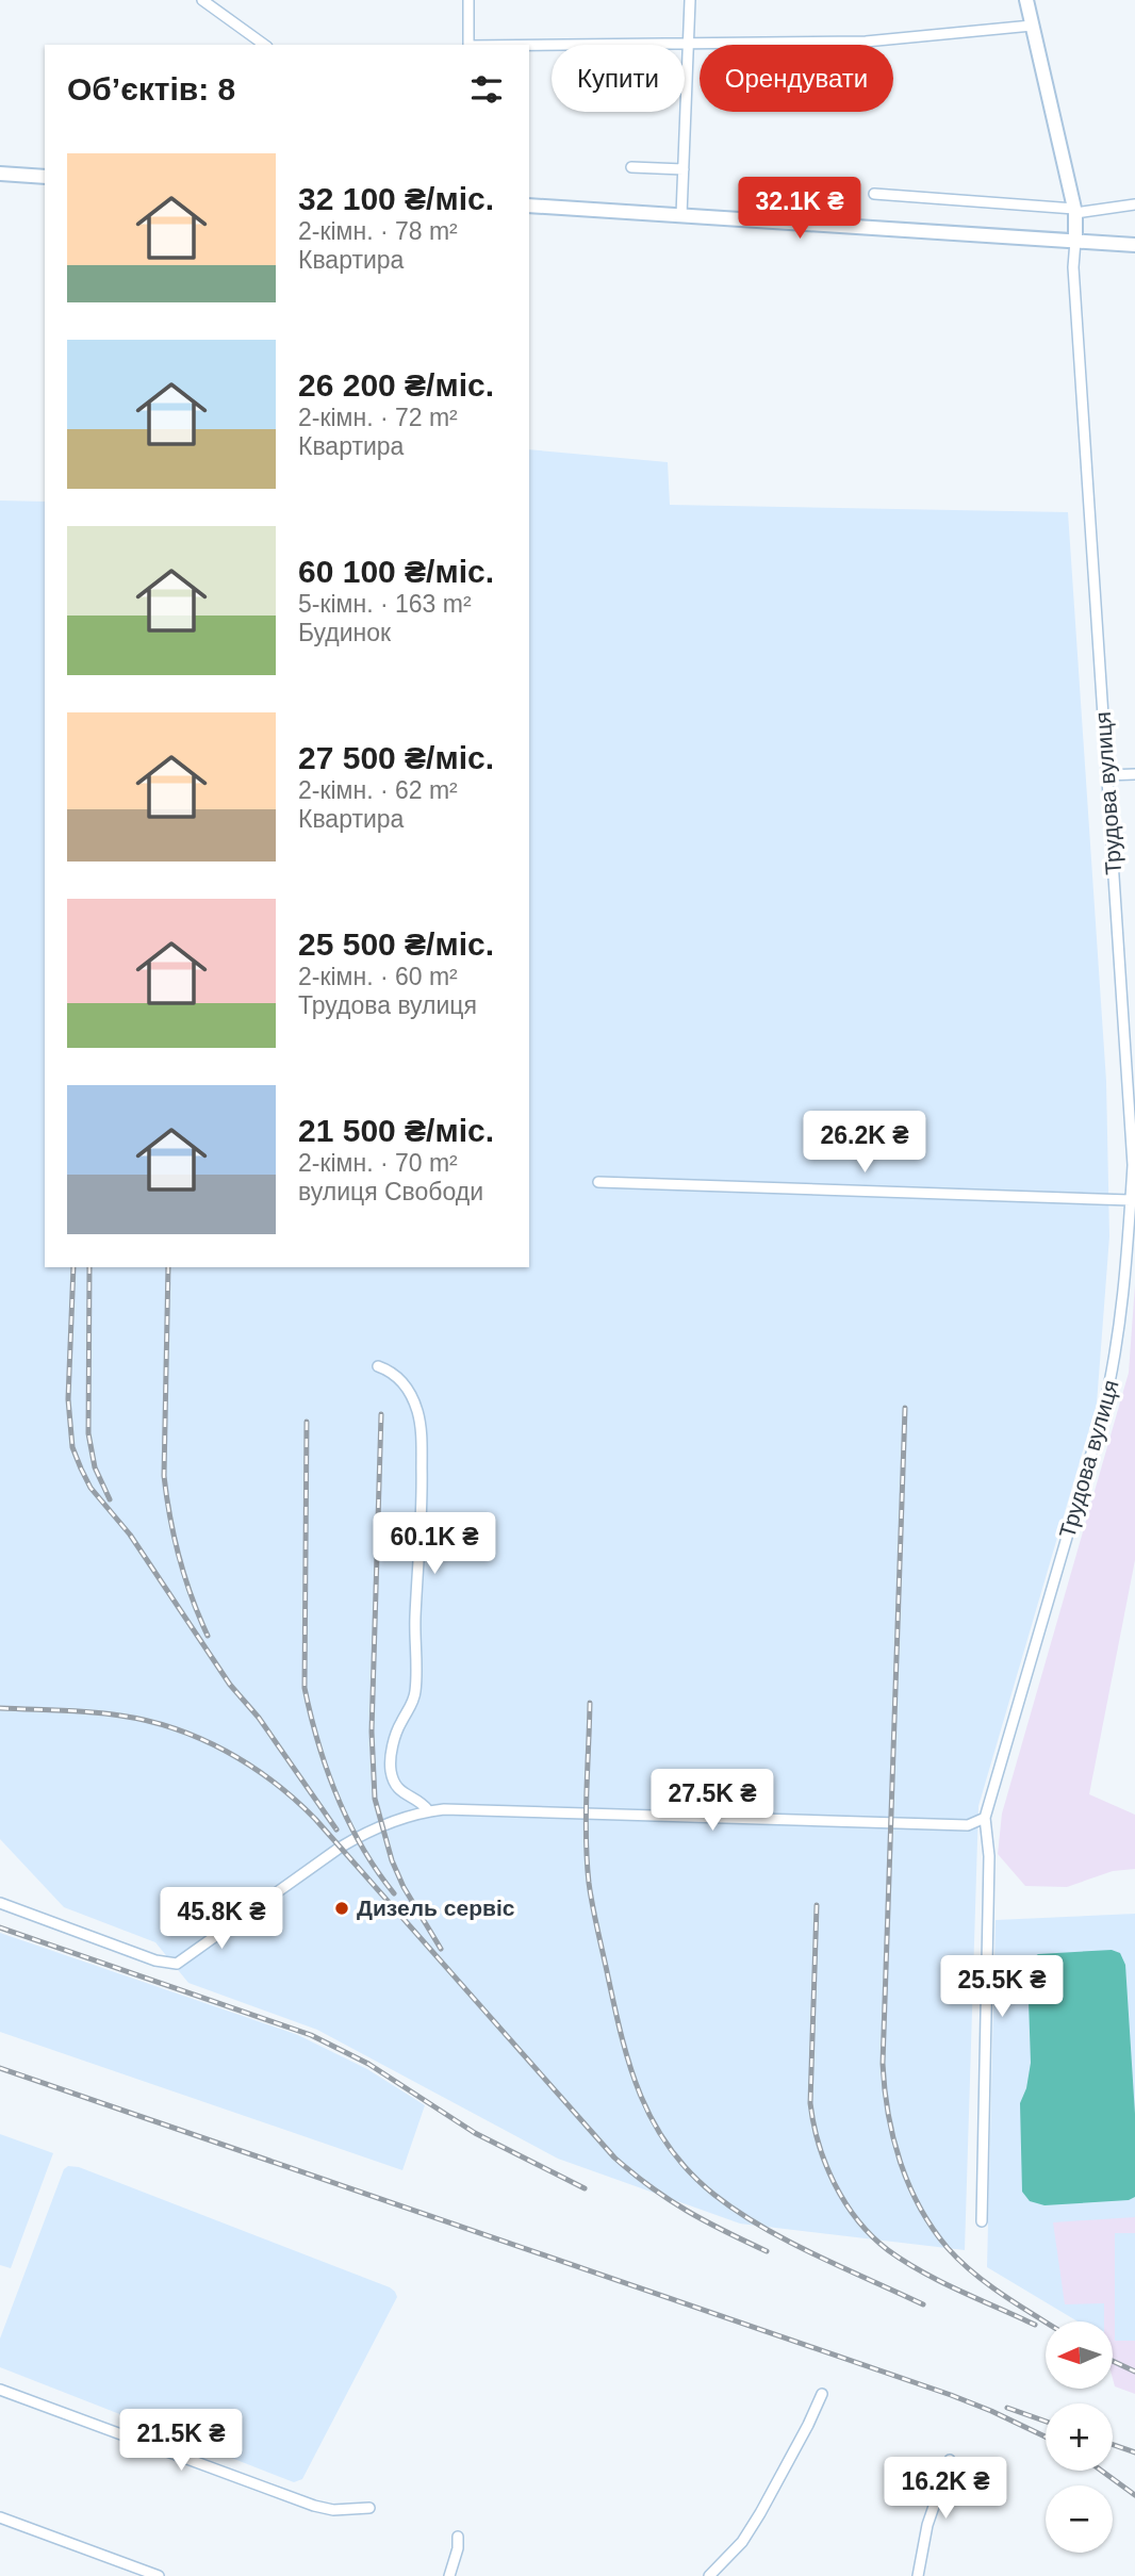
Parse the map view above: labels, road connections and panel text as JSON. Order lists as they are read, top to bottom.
{
  "streets": {
    "street": ["Трудова вулиця"]
  },
  "places": ["Дизель сервіс"],
  "north": "left",
  "page": {
    "chip": ["Купити", "Орендувати"],
    "heading": "Об’єктів: 8",
    "list": [
      {
        "name": "32 100 ₴/міс.",
        "note": "2-кімн. · 78 m² · Квартира"
      },
      {
        "name": "26 200 ₴/міс.",
        "note": "2-кімн. · 72 m² · Квартира"
      },
      {
        "name": "60 100 ₴/міс.",
        "note": "5-кімн. · 163 m² · Будинок"
      },
      {
        "name": "27 500 ₴/міс.",
        "note": "2-кімн. · 62 m² · Квартира"
      },
      {
        "name": "25 500 ₴/міс.",
        "note": "2-кімн. · 60 m² · Трудова вулиця"
      },
      {
        "name": "21 500 ₴/міс.",
        "note": "2-кімн. · 70 m² · вулиця Свободи"
      }
    ],
    "price": [
      "32.1K ₴",
      "26.2K ₴",
      "60.1K ₴",
      "27.5K ₴",
      "45.8K ₴",
      "25.5K ₴",
      "21.5K ₴",
      "16.2K ₴"
    ],
    "map_buttons": ["+", "−"]
  }
}
